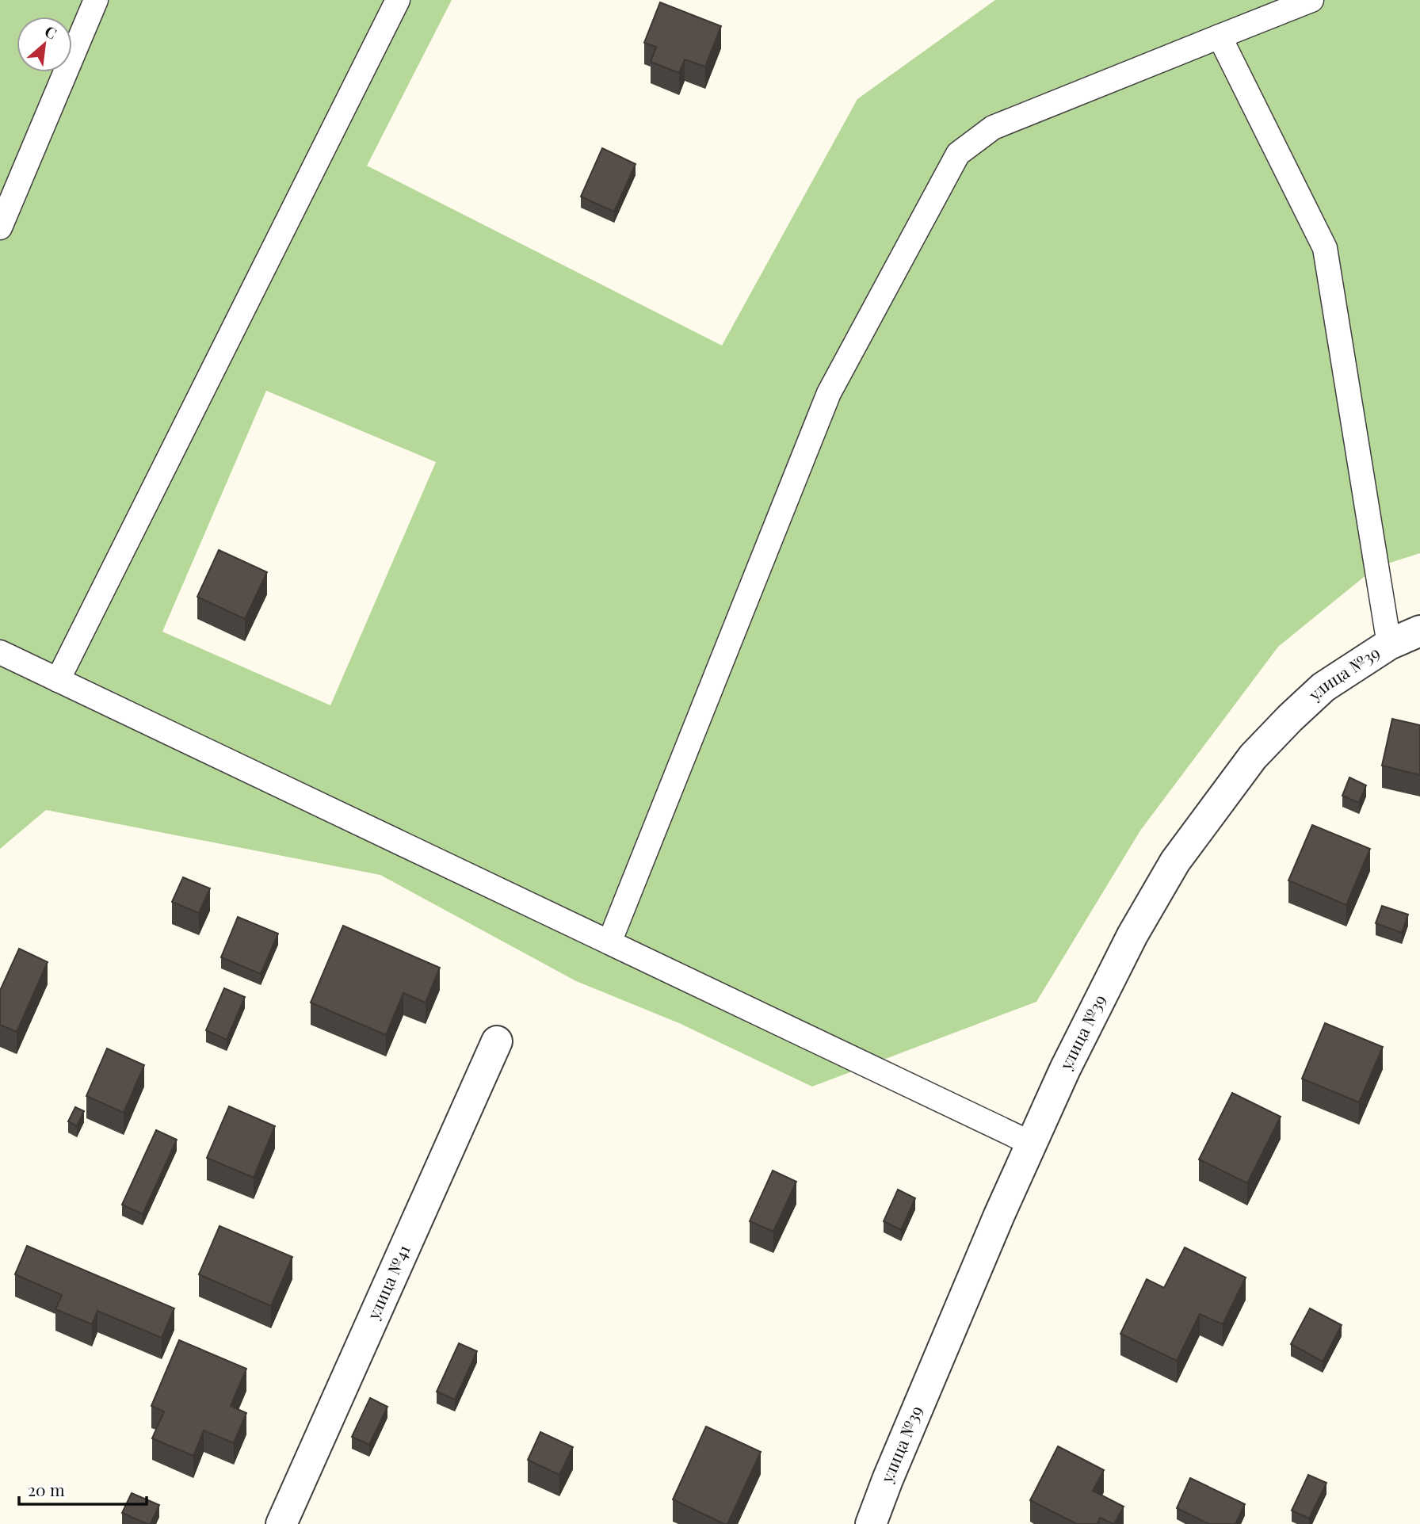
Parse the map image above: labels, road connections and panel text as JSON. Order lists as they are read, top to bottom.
{
  "streets": {
    "street": ["улица №39", "улица №41"]
  },
  "scale_bar": "20 m",
  "north": "top right"
}
